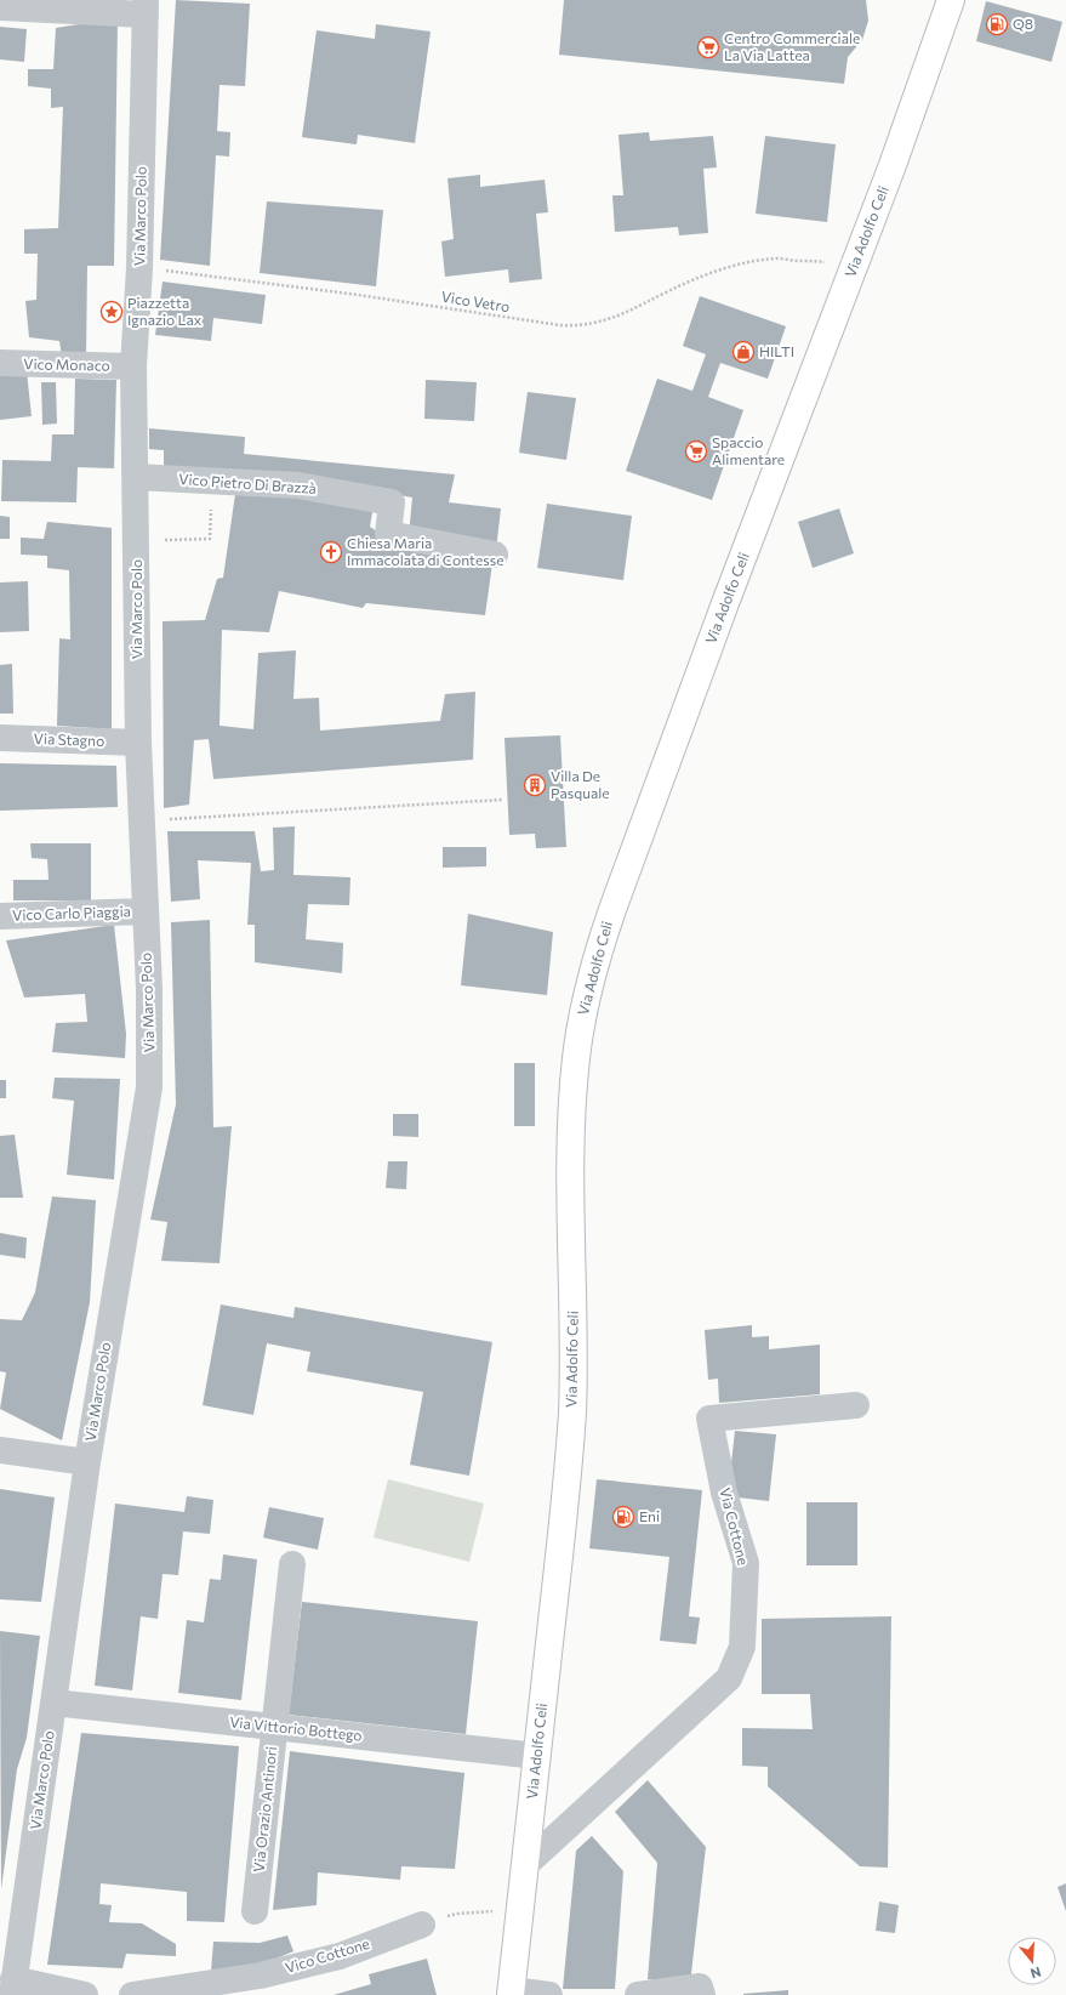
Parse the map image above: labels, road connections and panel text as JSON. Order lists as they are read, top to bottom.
{
  "streets": {
    "main road": ["Via Adolfo Celi"],
    "street": [
      "Via Marco Polo",
      "Vico Monaco",
      "Vico Pietro Di Brazzà",
      "Via Stagno",
      "Vico Carlo Piaggia",
      "Via Cottone",
      "Via Vittorio Bottego",
      "Via Orazio Antinori",
      "Vico Cottone"
    ],
    "path": ["Vico Vetro"]
  },
  "crossings": [
    ["Via Marco Polo", "Vico Vetro"],
    ["Via Marco Polo", "Vico Monaco"],
    ["Via Marco Polo", "Vico Pietro Di Brazzà"],
    ["Via Marco Polo", "Via Stagno"],
    ["Via Marco Polo", "Vico Carlo Piaggia"],
    ["Via Marco Polo", "Via Vittorio Bottego"],
    ["Via Adolfo Celi", "Via Cottone"],
    ["Via Adolfo Celi", "Via Vittorio Bottego"],
    ["Via Vittorio Bottego", "Via Orazio Antinori"]
  ],
  "places": {
    "fuel station": ["Q8", "Eni"],
    "supermarket": ["Centro Commerciale La Via Lattea", "Spaccio Alimentare"],
    "place": ["Piazzetta Ignazio Lax"],
    "shop": ["HILTI"],
    "church": ["Chiesa Maria Immacolata di Contesse"],
    "building": ["Villa De Pasquale"]
  },
  "north": "bottom"
}
